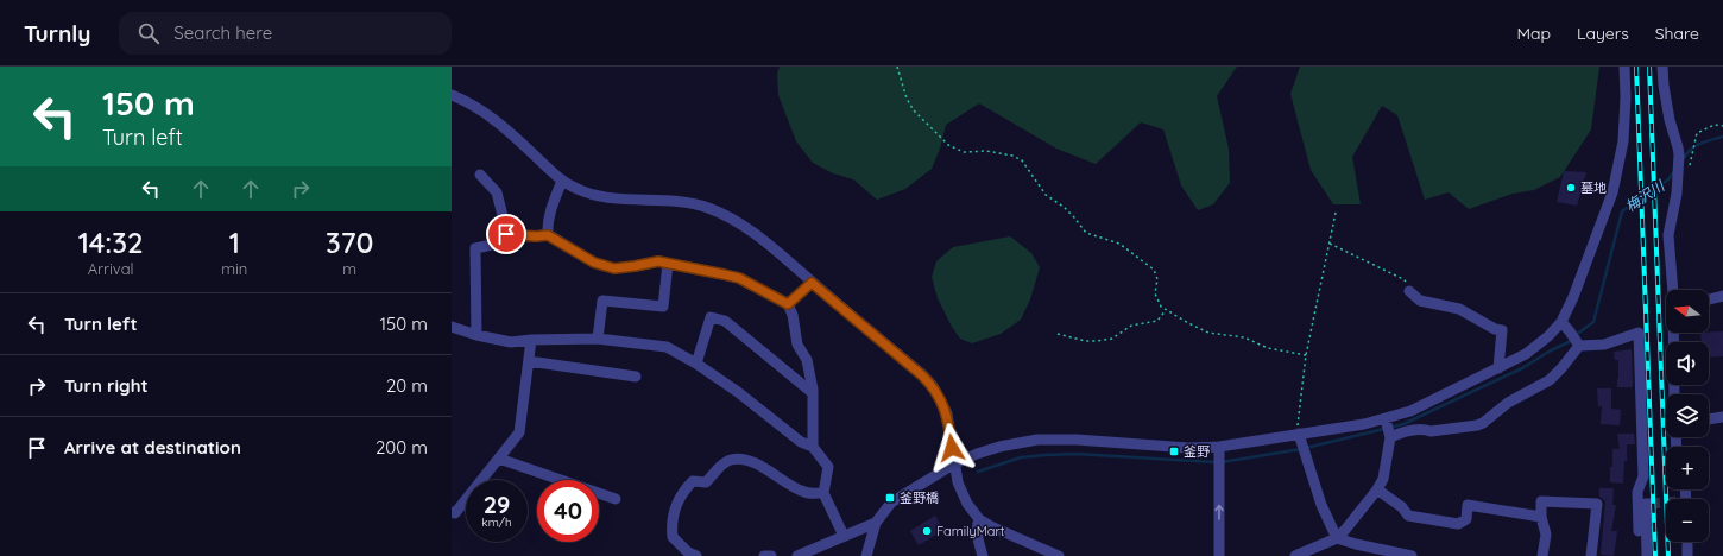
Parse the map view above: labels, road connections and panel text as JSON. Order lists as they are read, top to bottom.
{
  "water": ["梅沢川"],
  "places": {
    "other": ["墓地", "FamilyMart"],
    "transit": ["釜野", "釜野橋"]
  },
  "north": "left",
  "page": {
    "header": "Turnly",
    "search": "Search here",
    "nav": ["Map", "Layers", "Share"],
    "turn": ["150 m", "Turn left"],
    "eta": [
      "14:32",
      "Arrival",
      "1",
      "min",
      "370",
      "m"
    ],
    "map_buttons": ["+", "−"],
    "list": [
      {
        "name": "Turn left",
        "value": "150 m"
      },
      {
        "name": "Turn right",
        "value": "20 m"
      },
      {
        "name": "Arrive at destination",
        "value": "200 m"
      }
    ],
    "speed": "29 km/h",
    "limit": "40"
  }
}
